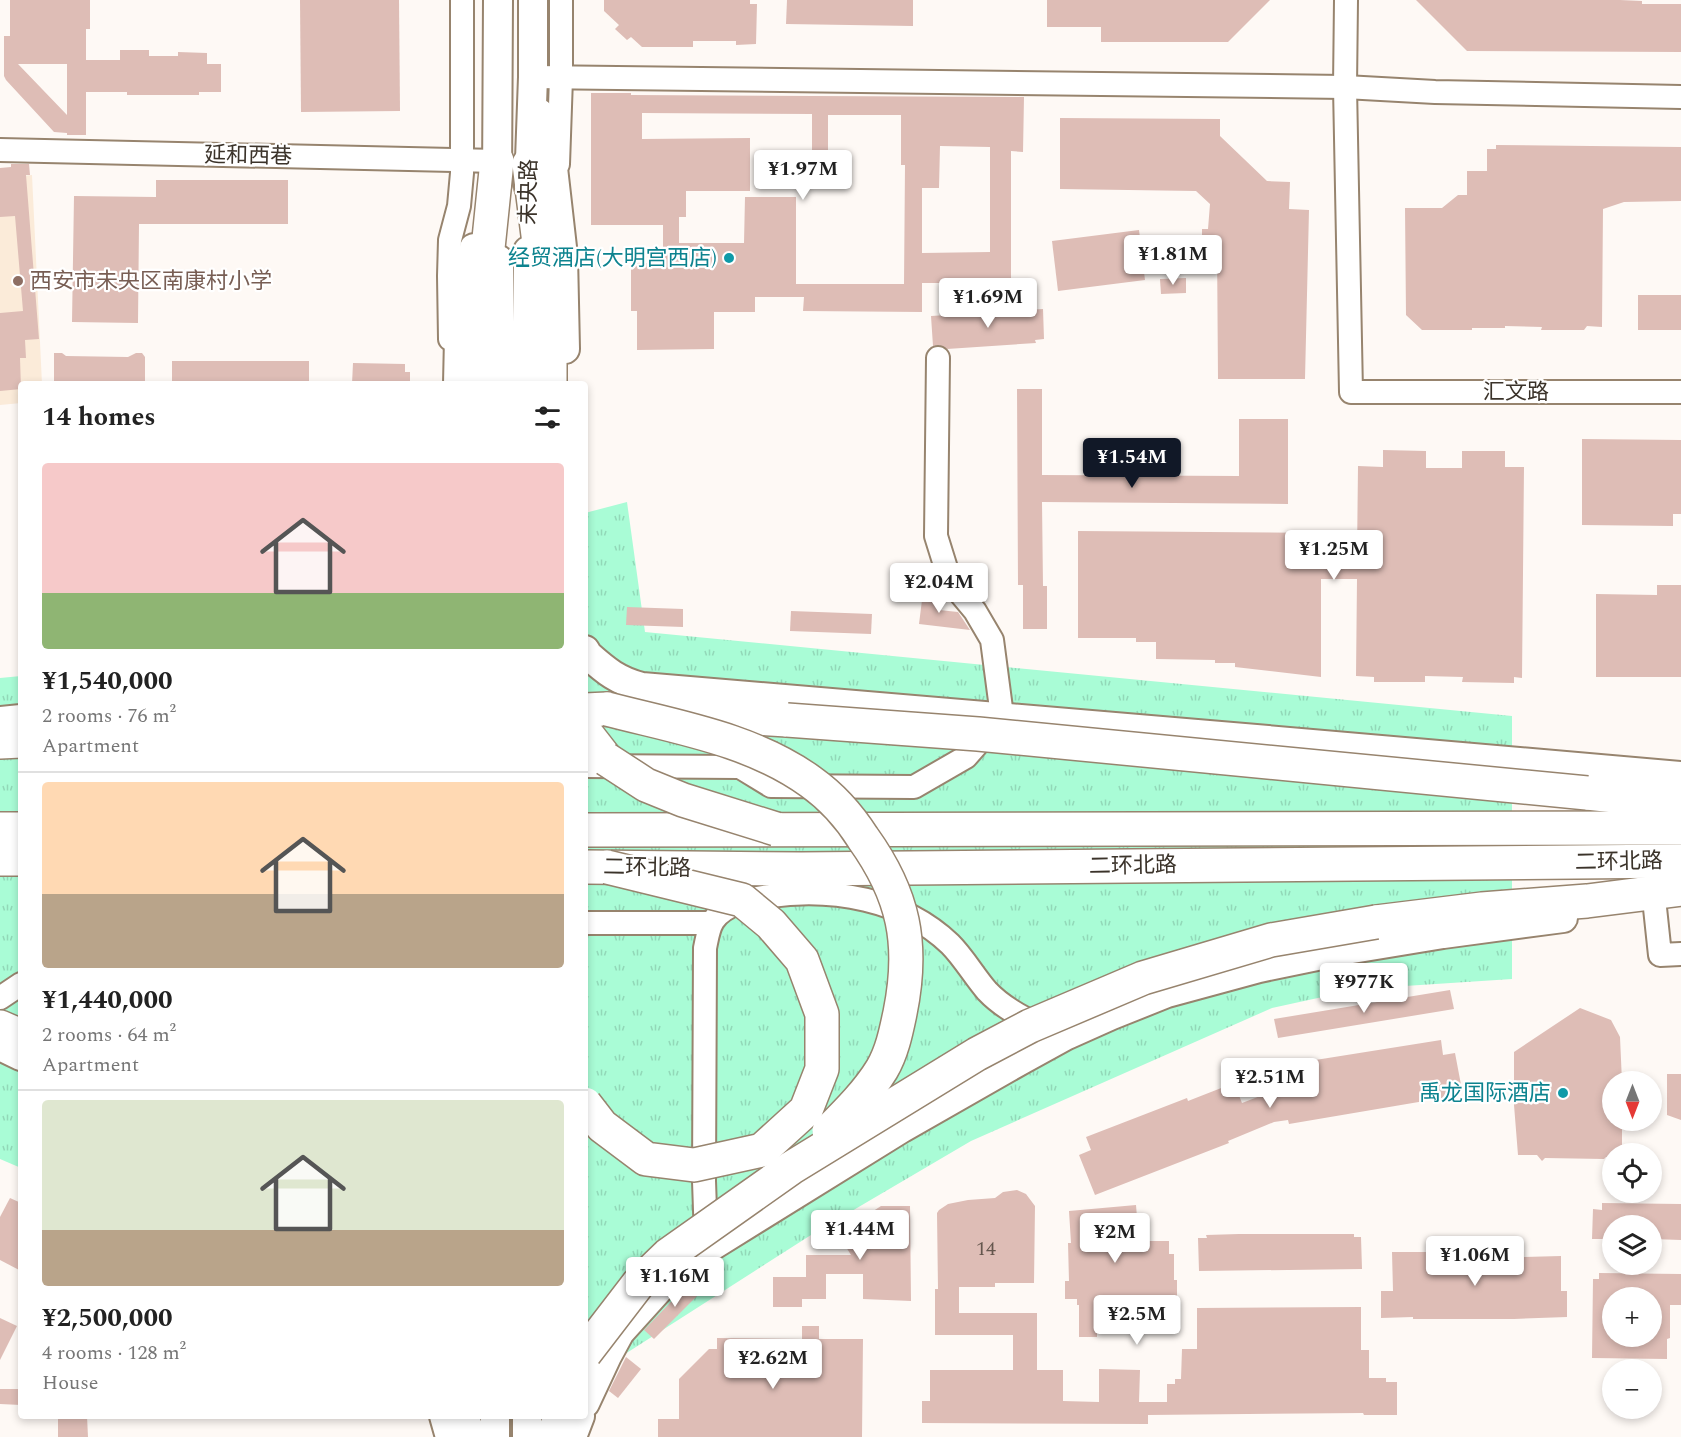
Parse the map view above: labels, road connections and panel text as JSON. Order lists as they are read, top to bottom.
{
  "streets": {
    "highway": ["二环北路"],
    "main road": ["未央路"],
    "street": ["延和西巷", "汇文路"]
  },
  "crossings": [
    ["延和西巷", "未央路"]
  ],
  "places": ["经贸酒店(大明宫西店)", "西安市未央区南康村小学", "禹龙国际酒店"],
  "house_numbers": ["14"],
  "north": "bottom",
  "page": {
    "price": [
      "¥1.97M",
      "¥1.81M",
      "¥1.69M",
      "¥1.54M",
      "¥1.25M",
      "¥2.04M",
      "¥977K",
      "¥2.51M",
      "¥1.44M",
      "¥2M",
      "¥1.06M",
      "¥1.16M",
      "¥2.5M",
      "¥2.62M"
    ],
    "heading": "14 homes",
    "list": [
      {
        "name": "¥1,540,000",
        "note": "2 rooms · 76 m² · Apartment"
      },
      {
        "name": "¥1,440,000",
        "note": "2 rooms · 64 m² · Apartment"
      },
      {
        "name": "¥2,500,000",
        "note": "4 rooms · 128 m² · House"
      }
    ],
    "map_buttons": ["+", "−"]
  }
}
